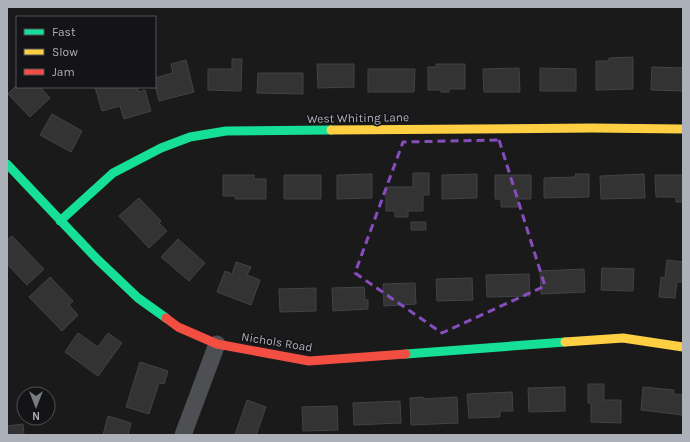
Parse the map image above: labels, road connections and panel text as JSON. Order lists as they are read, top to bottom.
{
  "streets": {
    "street": ["West Whiting Lane", "Nichols Road"]
  },
  "crossings": [
    ["West Whiting Lane", "Nichols Road"]
  ],
  "legend": ["Fast", "Slow", "Jam"],
  "north": "bottom"
}
